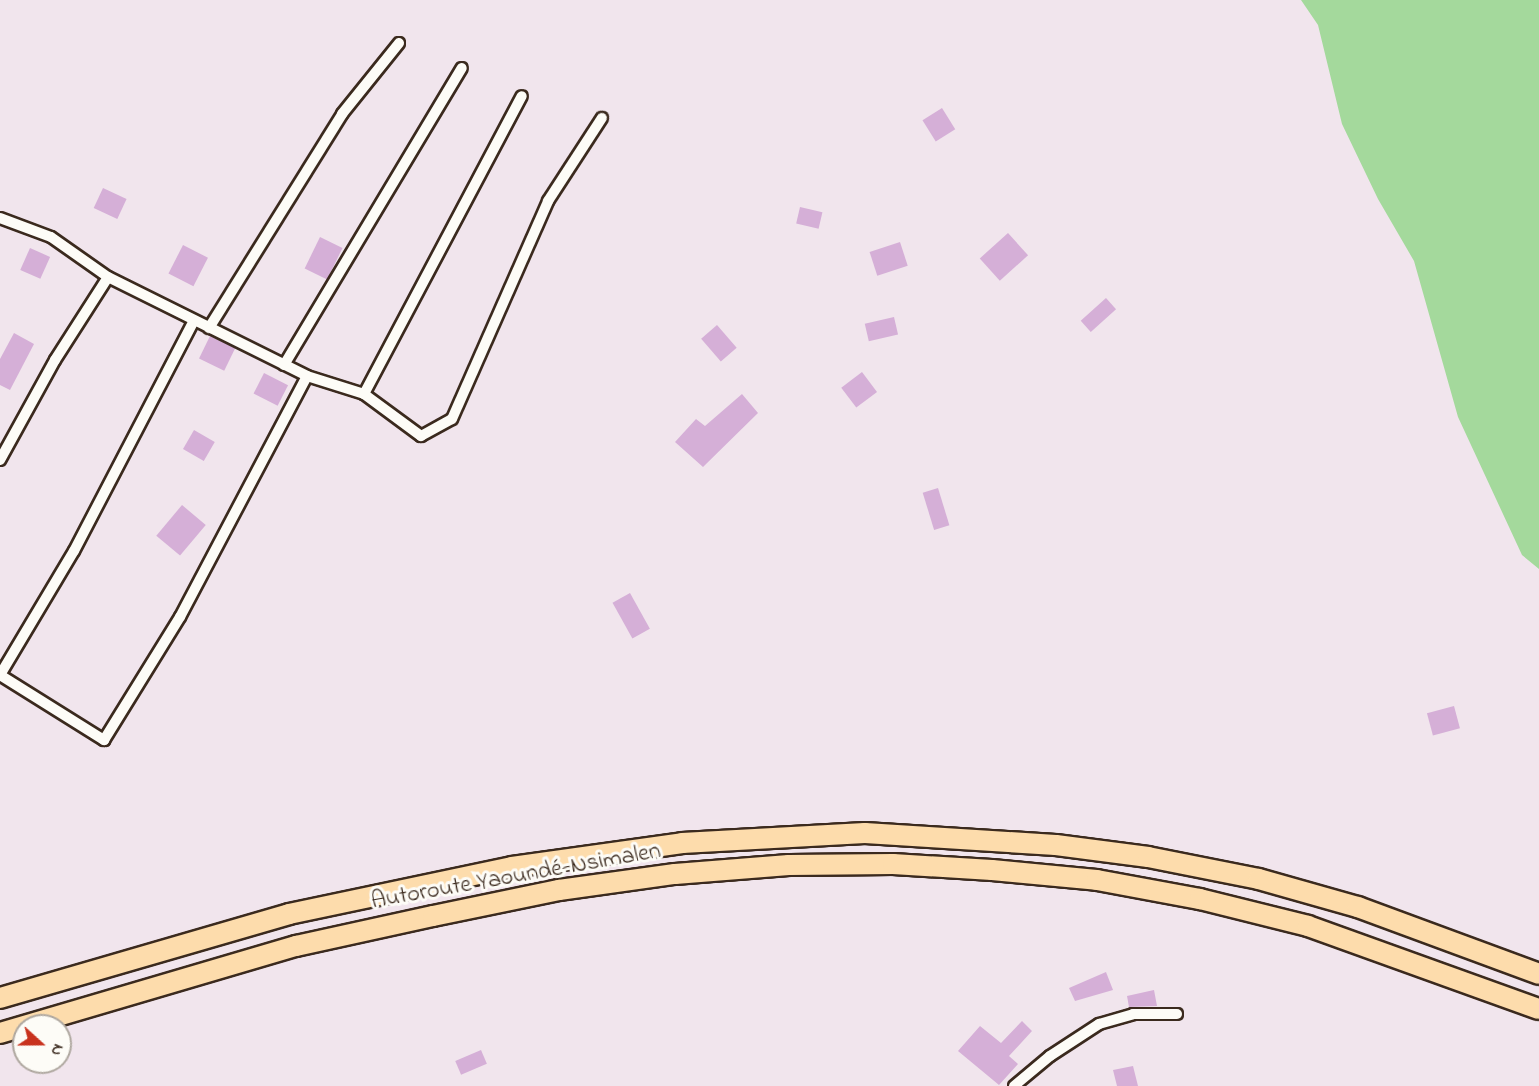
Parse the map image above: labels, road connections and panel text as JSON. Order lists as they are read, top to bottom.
{
  "streets": {
    "highway": ["Autoroute Yaoundé-Nsimalen"]
  },
  "north": "right"
}
